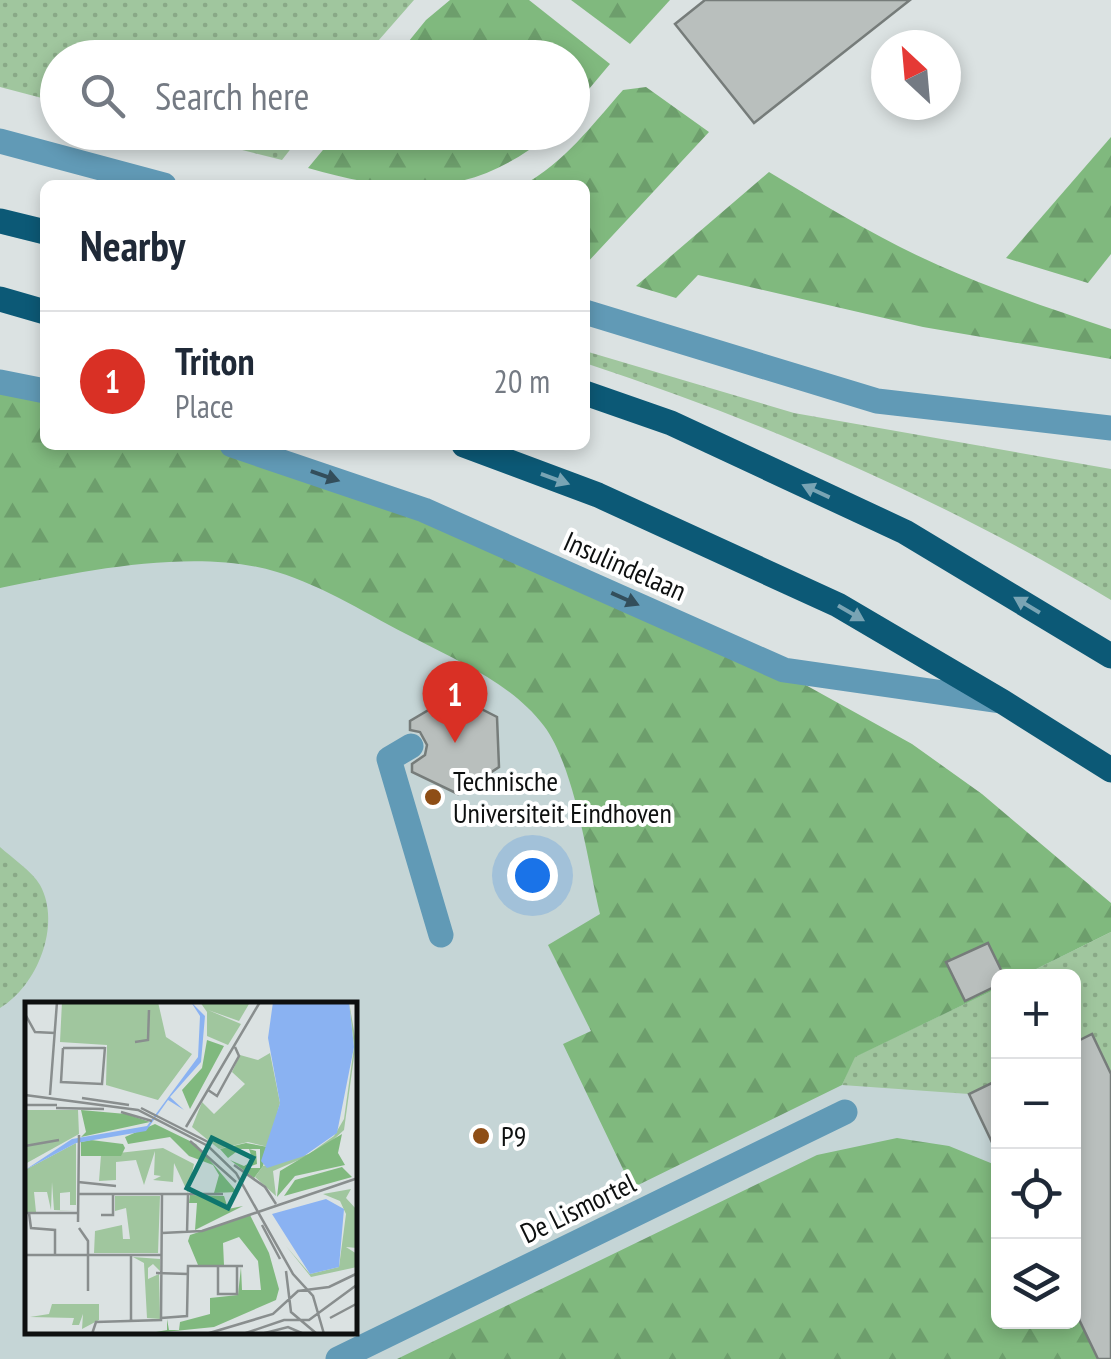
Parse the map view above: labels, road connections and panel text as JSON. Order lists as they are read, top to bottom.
{
  "streets": {
    "main road": ["Insulindelaan"],
    "street": ["De Lismortel"]
  },
  "one_way": ["Insulindelaan"],
  "places": ["Technische Universiteit Eindhoven", "P9"],
  "north": "top left",
  "page": {
    "search": "Search here",
    "heading": "Nearby",
    "list": [
      {
        "mark": "1",
        "name": "Triton",
        "note": "Place",
        "value": "20 m"
      }
    ],
    "pins": "1",
    "map_buttons": ["+", "−"]
  }
}
